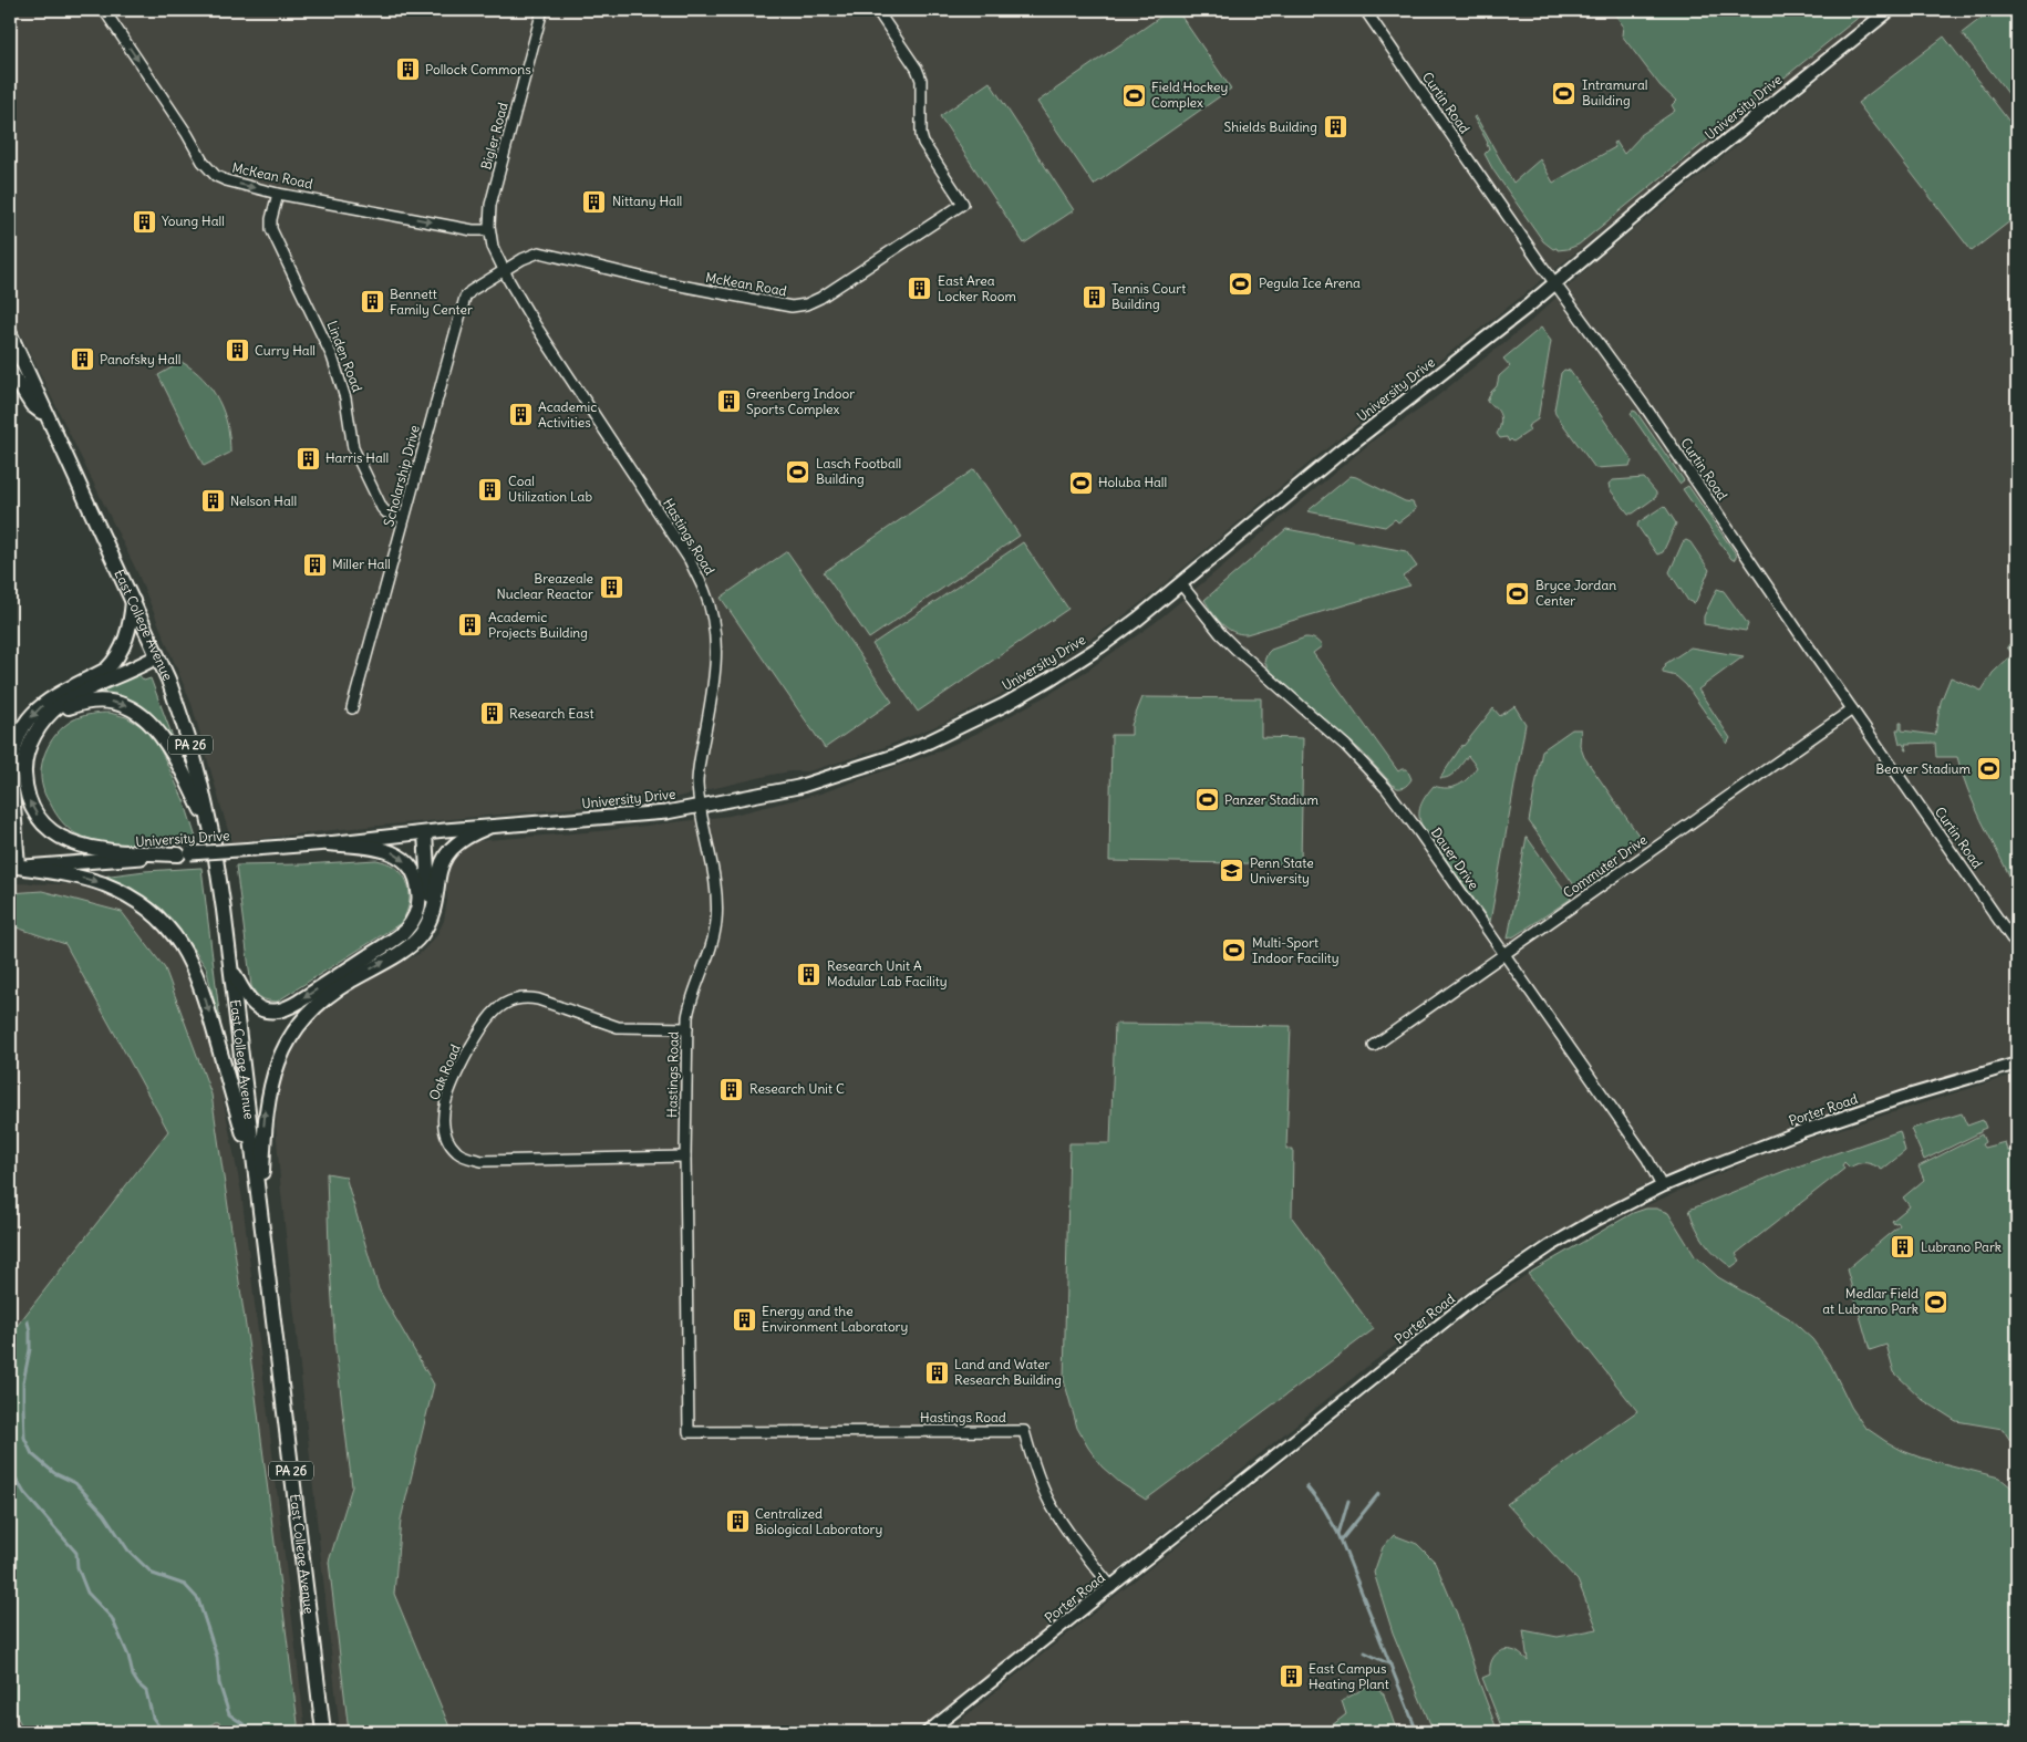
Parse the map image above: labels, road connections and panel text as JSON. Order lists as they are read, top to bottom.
{
  "streets": {
    "main road": ["University Drive", "East College Avenue", "PA 26"],
    "street": [
      "Curtin Road",
      "Bigler Road",
      "McKean Road",
      "Linden Road",
      "Scholarship Drive",
      "Hastings Road",
      "Dauer Drive",
      "Commuter Drive",
      "Oak Road",
      "Porter Road"
    ]
  },
  "crossings": [
    ["Curtin Road", "University Drive"],
    ["Curtin Road", "Commuter Drive"],
    ["University Drive", "Hastings Road"],
    ["University Drive", "Dauer Drive"],
    ["Bigler Road", "McKean Road"],
    ["Bigler Road", "Scholarship Drive"],
    ["Bigler Road", "Hastings Road"],
    ["McKean Road", "Linden Road"],
    ["McKean Road", "Scholarship Drive"],
    ["McKean Road", "Hastings Road"],
    ["Linden Road", "Scholarship Drive"],
    ["Scholarship Drive", "Hastings Road"],
    ["Hastings Road", "Oak Road"],
    ["Hastings Road", "Porter Road"],
    ["Dauer Drive", "Commuter Drive"],
    ["Dauer Drive", "Porter Road"]
  ],
  "one_way": ["McKean Road"],
  "places": {
    "building": [
      "Pollock Commons",
      "Shields Building",
      "Nittany Hall",
      "Young Hall",
      "East Area Locker Room",
      "Tennis Court Building",
      "Bennett Family Center",
      "Curry Hall",
      "Panofsky Hall",
      "Greenberg Indoor Sports Complex",
      "Academic Activities",
      "Harris Hall",
      "Coal Utilization Lab",
      "Nelson Hall",
      "Miller Hall",
      "Breazeale Nuclear Reactor",
      "Academic Projects Building",
      "Research East",
      "Research Unit A Modular Lab Facility",
      "Research Unit C",
      "Lubrano Park",
      "Energy and the Environment Laboratory",
      "Land and Water Research Building",
      "Centralized Biological Laboratory",
      "East Campus Heating Plant"
    ],
    "sports": [
      "Intramural Building",
      "Field Hockey Complex",
      "Pegula Ice Arena",
      "Lasch Football Building",
      "Holuba Hall",
      "Bryce Jordan Center",
      "Beaver Stadium",
      "Panzer Stadium",
      "Multi-Sport Indoor Facility",
      "Medlar Field at Lubrano Park"
    ],
    "school or university": ["Penn State University"]
  }
}
